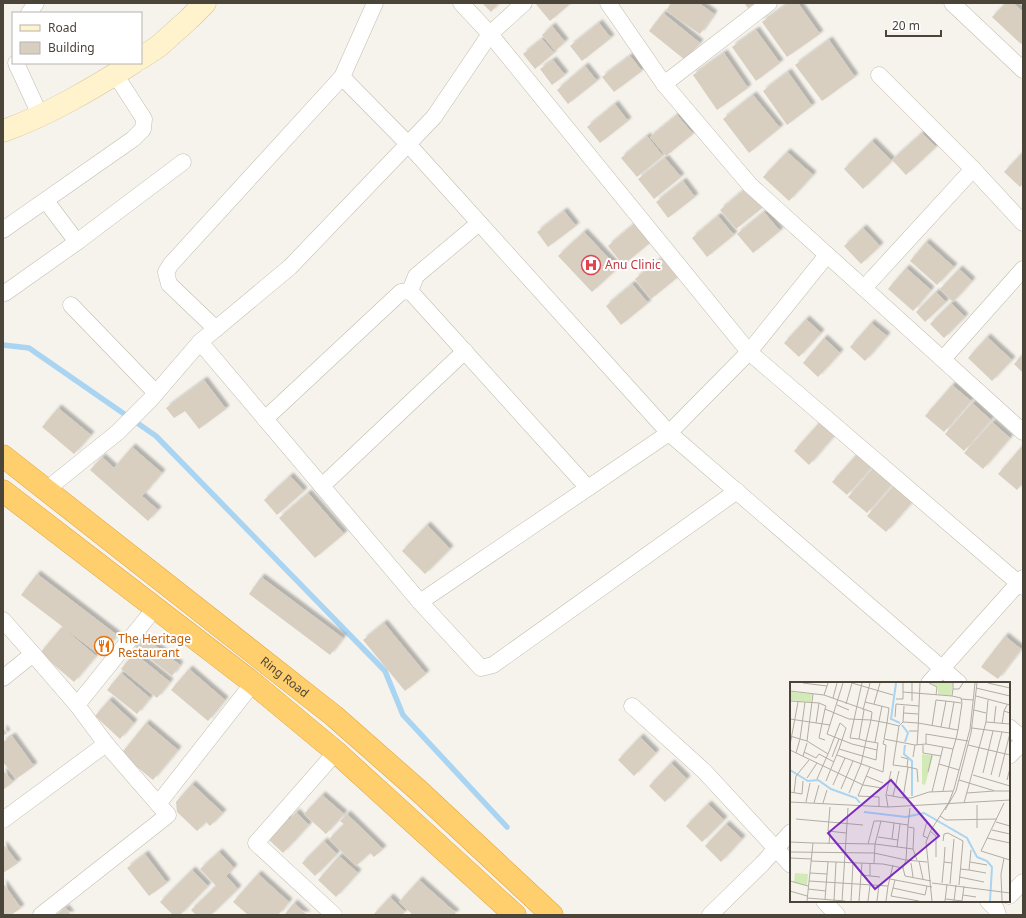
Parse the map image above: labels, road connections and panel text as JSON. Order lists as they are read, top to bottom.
{
  "streets": {
    "highway": ["Ring Road"]
  },
  "places": {
    "hospital": ["Anu Clinic"],
    "restaurant": ["The Heritage Restaurant"]
  },
  "legend": ["Road", "Building"],
  "scale_bar": "20 m"
}
